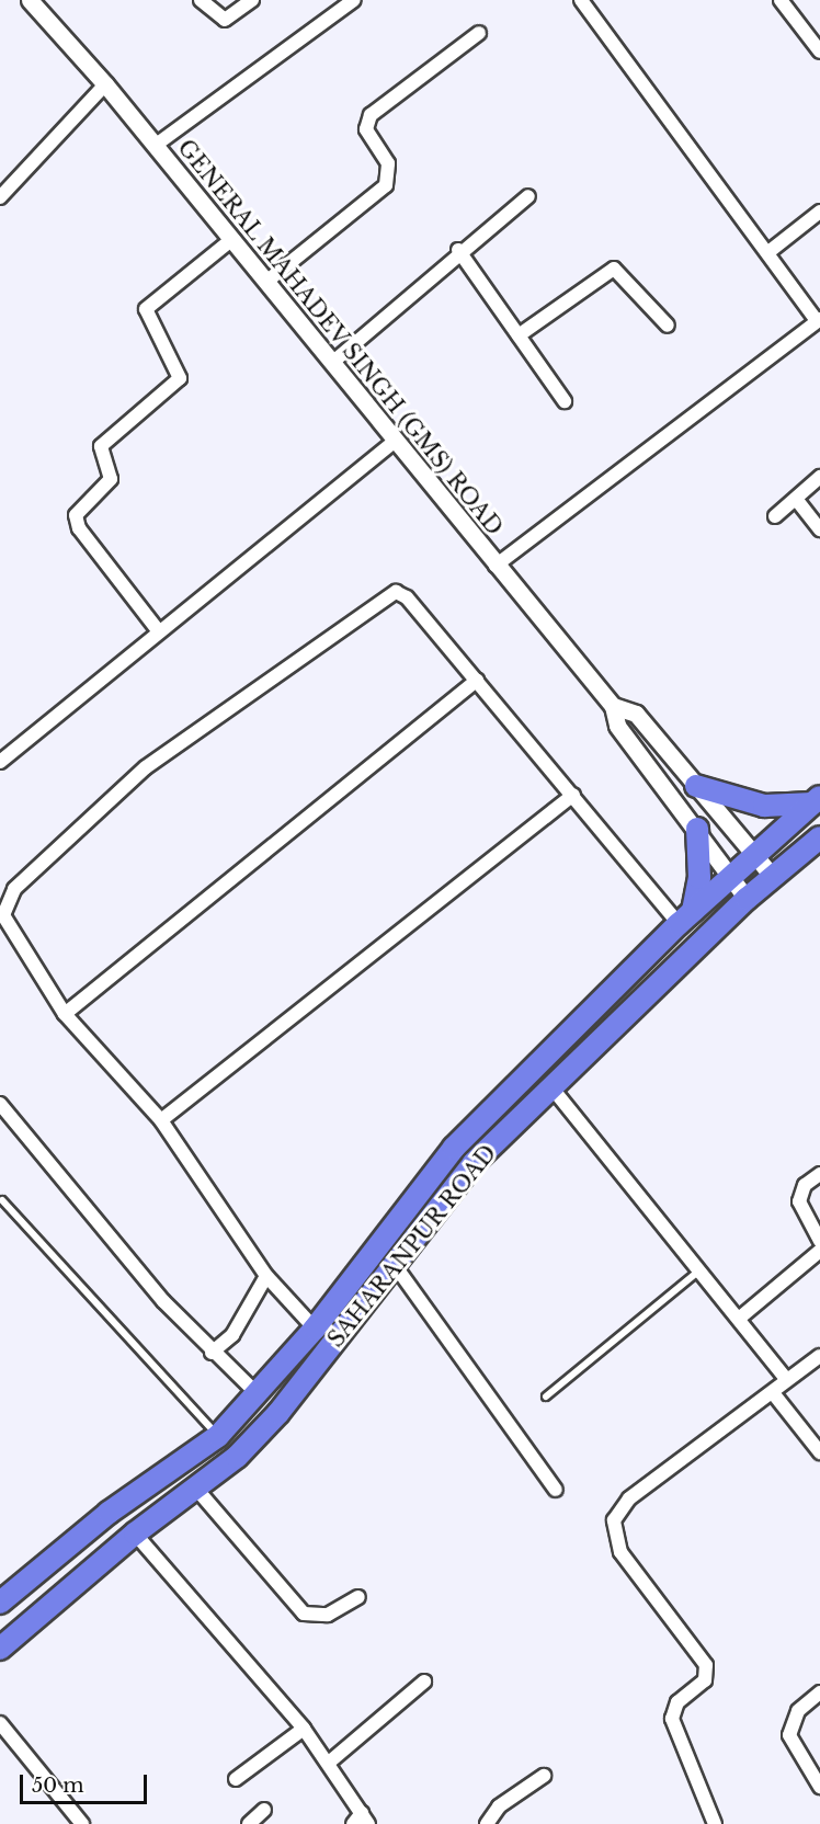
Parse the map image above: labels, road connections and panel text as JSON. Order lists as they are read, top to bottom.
{
  "streets": {
    "main road": ["SAHARANPUR ROAD"],
    "street": ["GENERAL MAHADEV SINGH (GMS) ROAD"]
  },
  "crossings": [
    ["GENERAL MAHADEV SINGH (GMS) ROAD", "SAHARANPUR ROAD"]
  ],
  "scale_bar": "50 m"
}
